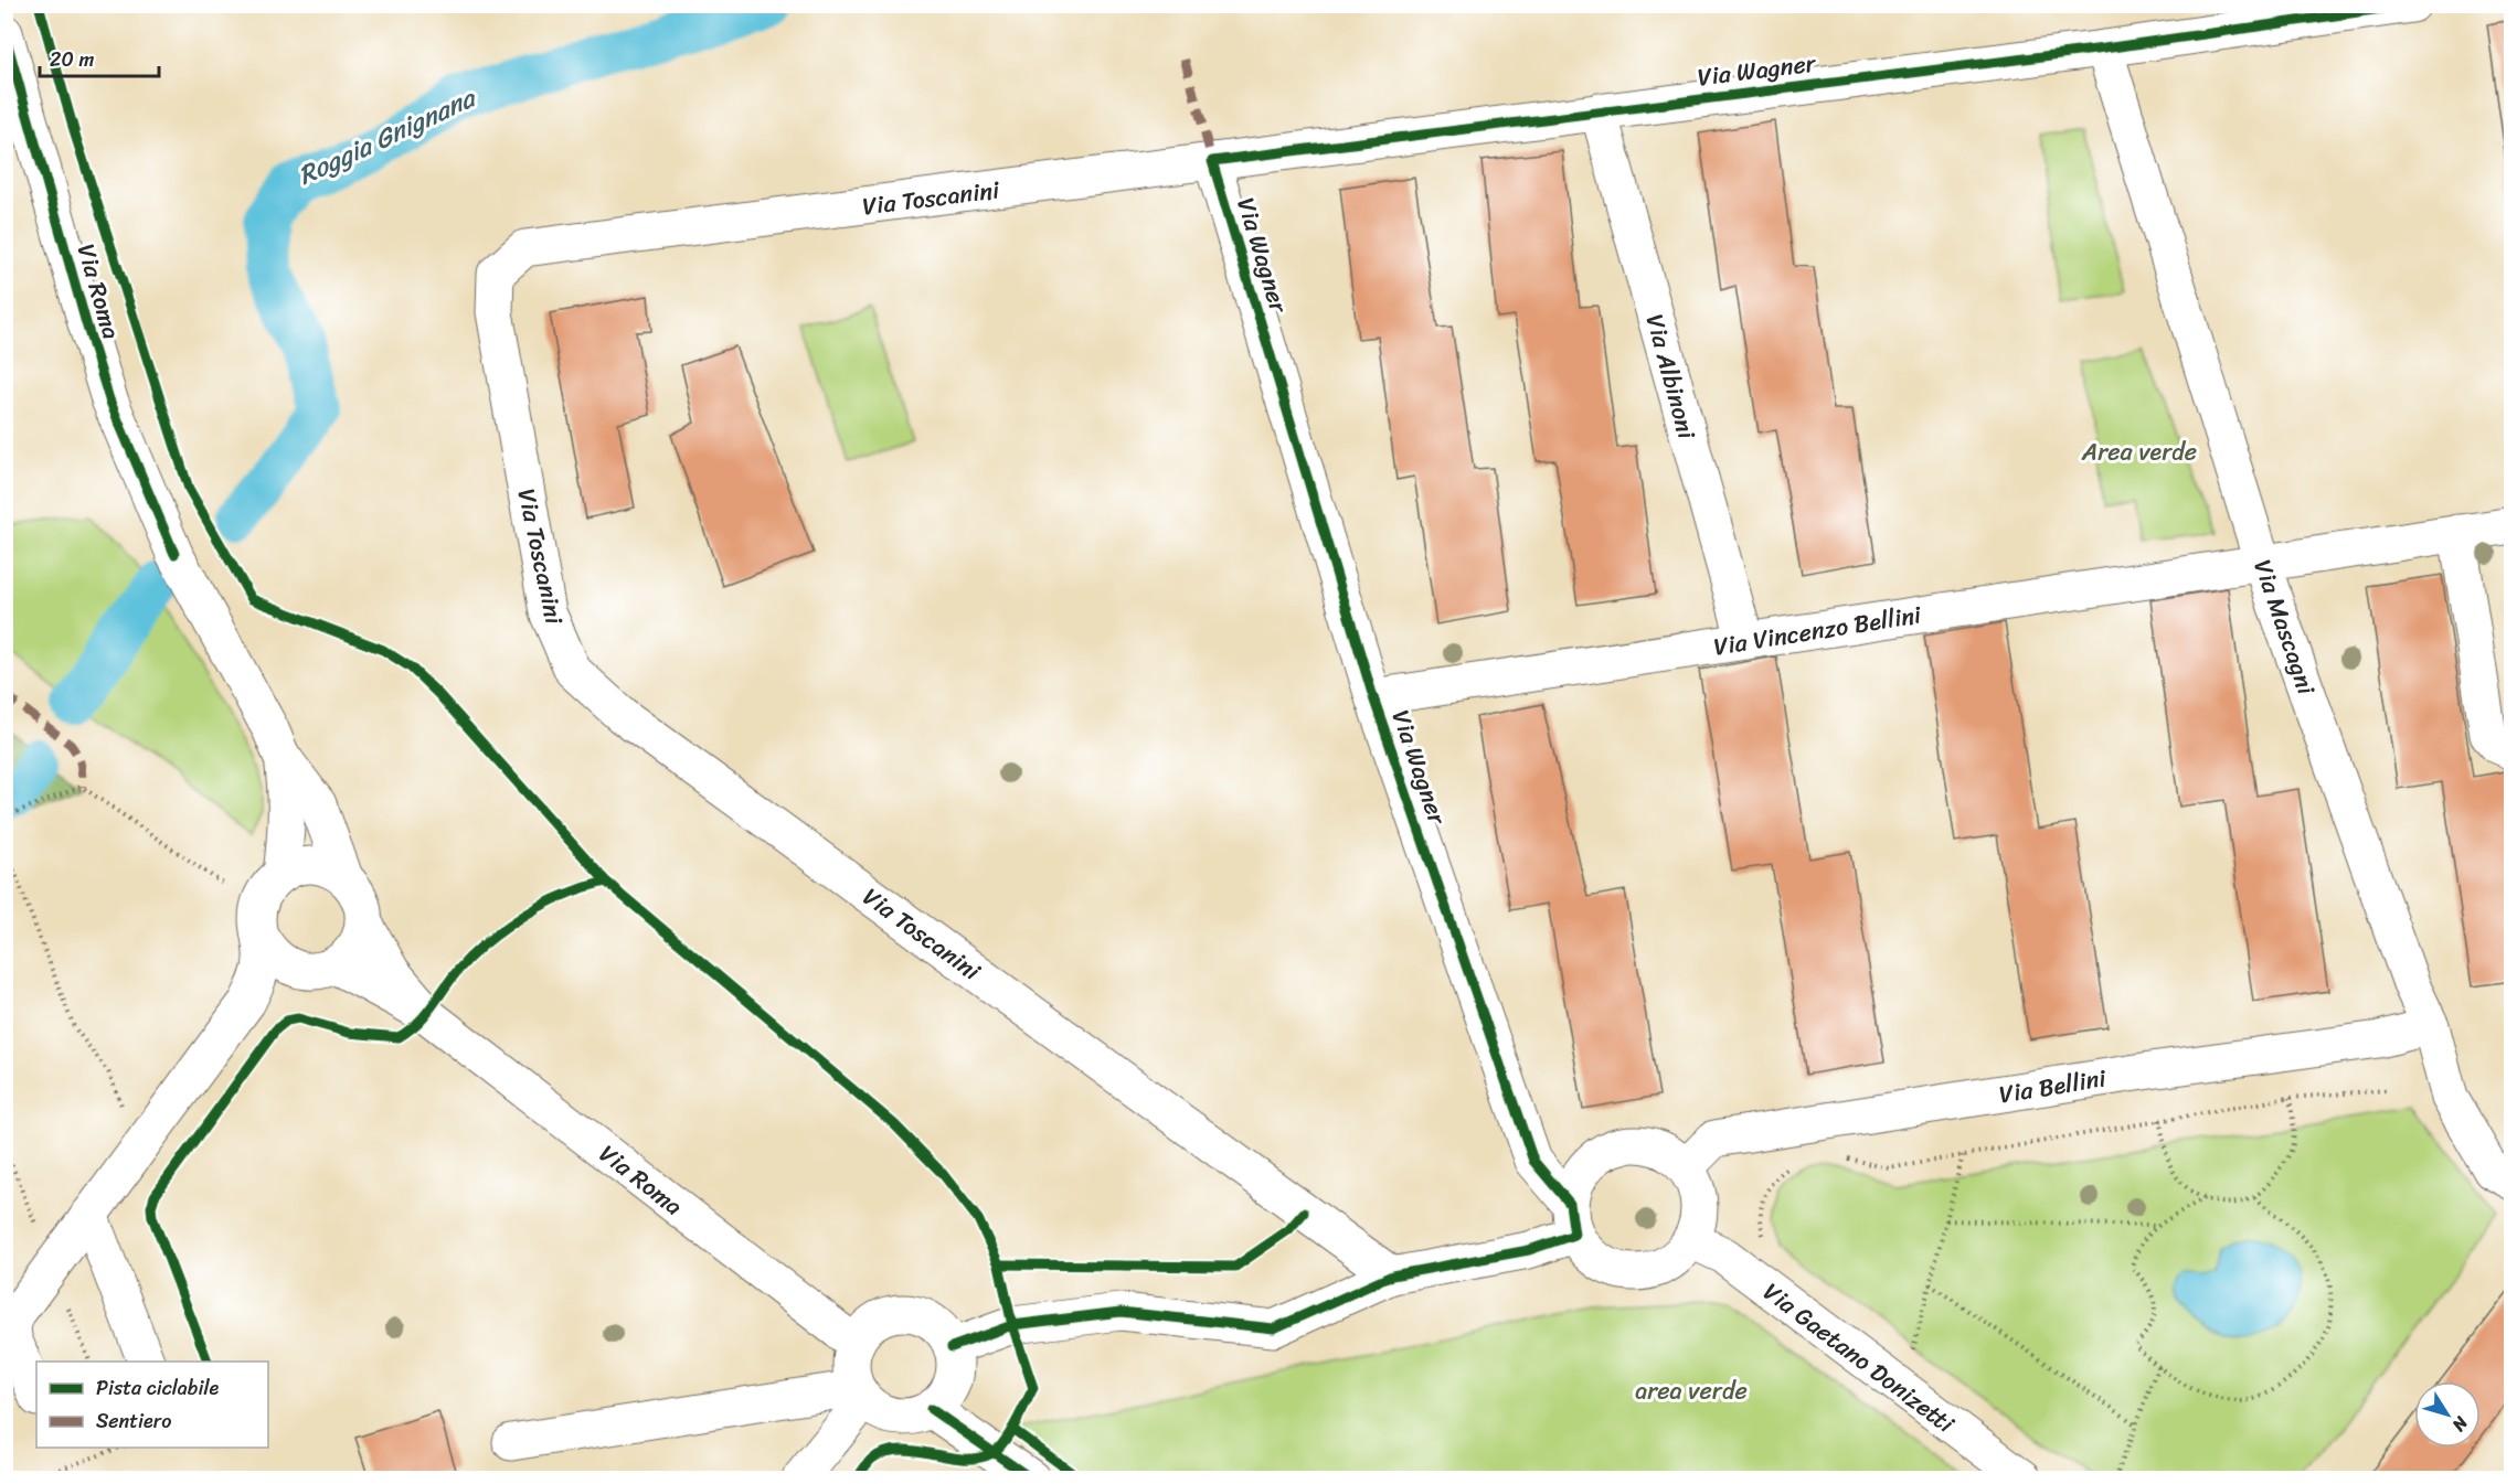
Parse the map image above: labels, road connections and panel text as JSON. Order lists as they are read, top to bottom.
{
  "streets": {
    "street": [
      "Via Wagner",
      "Via Toscanini",
      "Via Roma",
      "Via Albinoni",
      "Via Mascagni",
      "Via Vincenzo Bellini",
      "Via Bellini",
      "Via Gaetano Donizetti"
    ]
  },
  "crossings": [
    ["Via Wagner", "Via Toscanini"],
    ["Via Wagner", "Via Albinoni"],
    ["Via Wagner", "Via Mascagni"],
    ["Via Wagner", "Via Vincenzo Bellini"],
    ["Via Wagner", "Via Bellini"],
    ["Via Wagner", "Via Gaetano Donizetti"],
    ["Via Albinoni", "Via Vincenzo Bellini"],
    ["Via Mascagni", "Via Vincenzo Bellini"],
    ["Via Mascagni", "Via Bellini"],
    ["Via Bellini", "Via Gaetano Donizetti"]
  ],
  "water": ["Roggia Gnignana"],
  "parks": ["Area verde", "area verde"],
  "legend": ["Pista ciclabile", "Sentiero"],
  "scale_bar": "20 m",
  "north": "bottom right"
}
